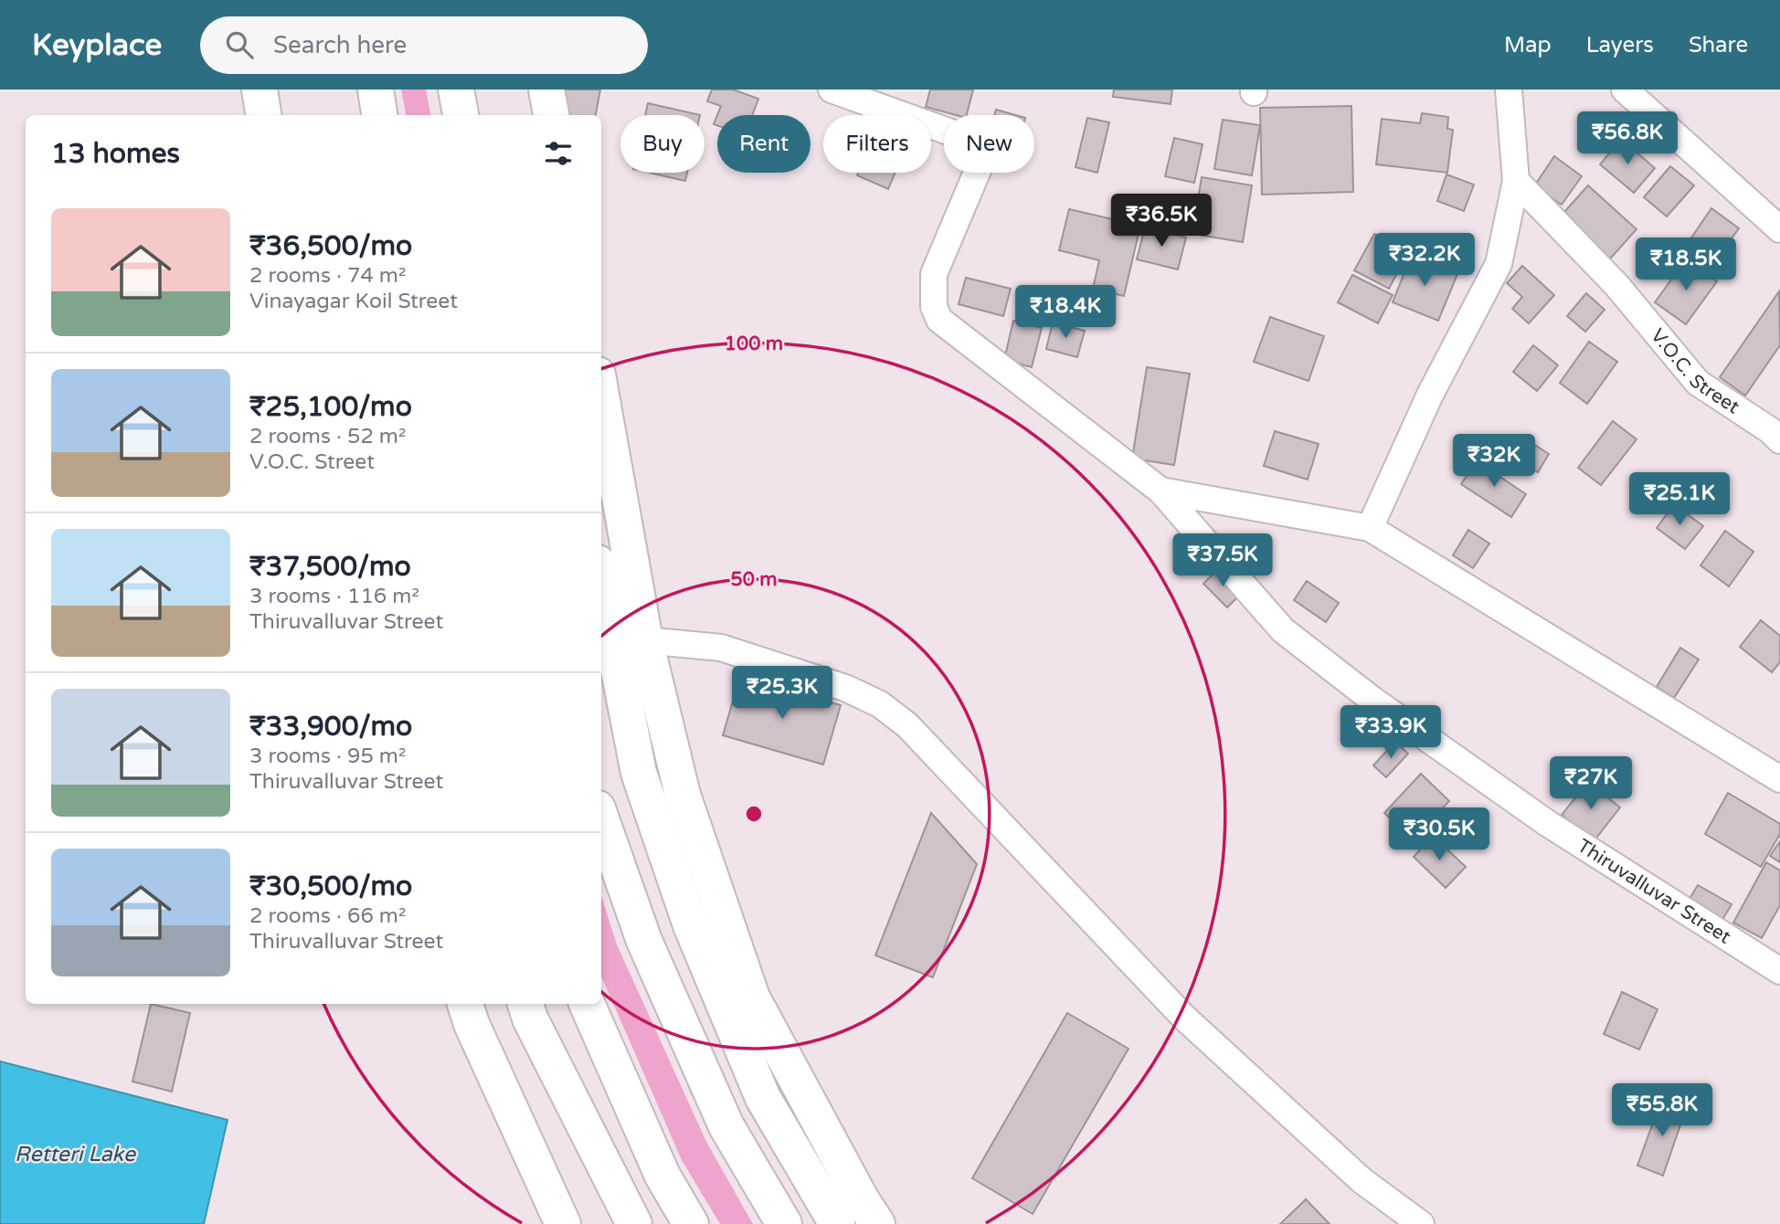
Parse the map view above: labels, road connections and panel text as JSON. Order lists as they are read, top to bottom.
{
  "streets": {
    "street": ["V.O.C. Street", "Thiruvalluvar Street"]
  },
  "water": ["Retteri Lake"],
  "page": {
    "header": "Keyplace",
    "search": "Search here",
    "nav": ["Map", "Layers", "Share"],
    "price": [
      "₹56.8K",
      "₹36.5K",
      "₹32.2K",
      "₹18.5K",
      "₹18.4K",
      "₹32K",
      "₹25.1K",
      "₹37.5K",
      "₹25.3K",
      "₹33.9K",
      "₹27K",
      "₹30.5K",
      "₹55.8K"
    ],
    "chip": [
      "Buy",
      "Rent",
      "Filters",
      "New"
    ],
    "heading": "13 homes",
    "list": [
      {
        "name": "₹36,500/mo",
        "note": "2 rooms · 74 m² · Vinayagar Koil Street"
      },
      {
        "name": "₹25,100/mo",
        "note": "2 rooms · 52 m² · V.O.C. Street"
      },
      {
        "name": "₹37,500/mo",
        "note": "3 rooms · 116 m² · Thiruvalluvar Street"
      },
      {
        "name": "₹33,900/mo",
        "note": "3 rooms · 95 m² · Thiruvalluvar Street"
      },
      {
        "name": "₹30,500/mo",
        "note": "2 rooms · 66 m² · Thiruvalluvar Street"
      }
    ]
  },
  "rings": ["100 m", "50 m"]
}
